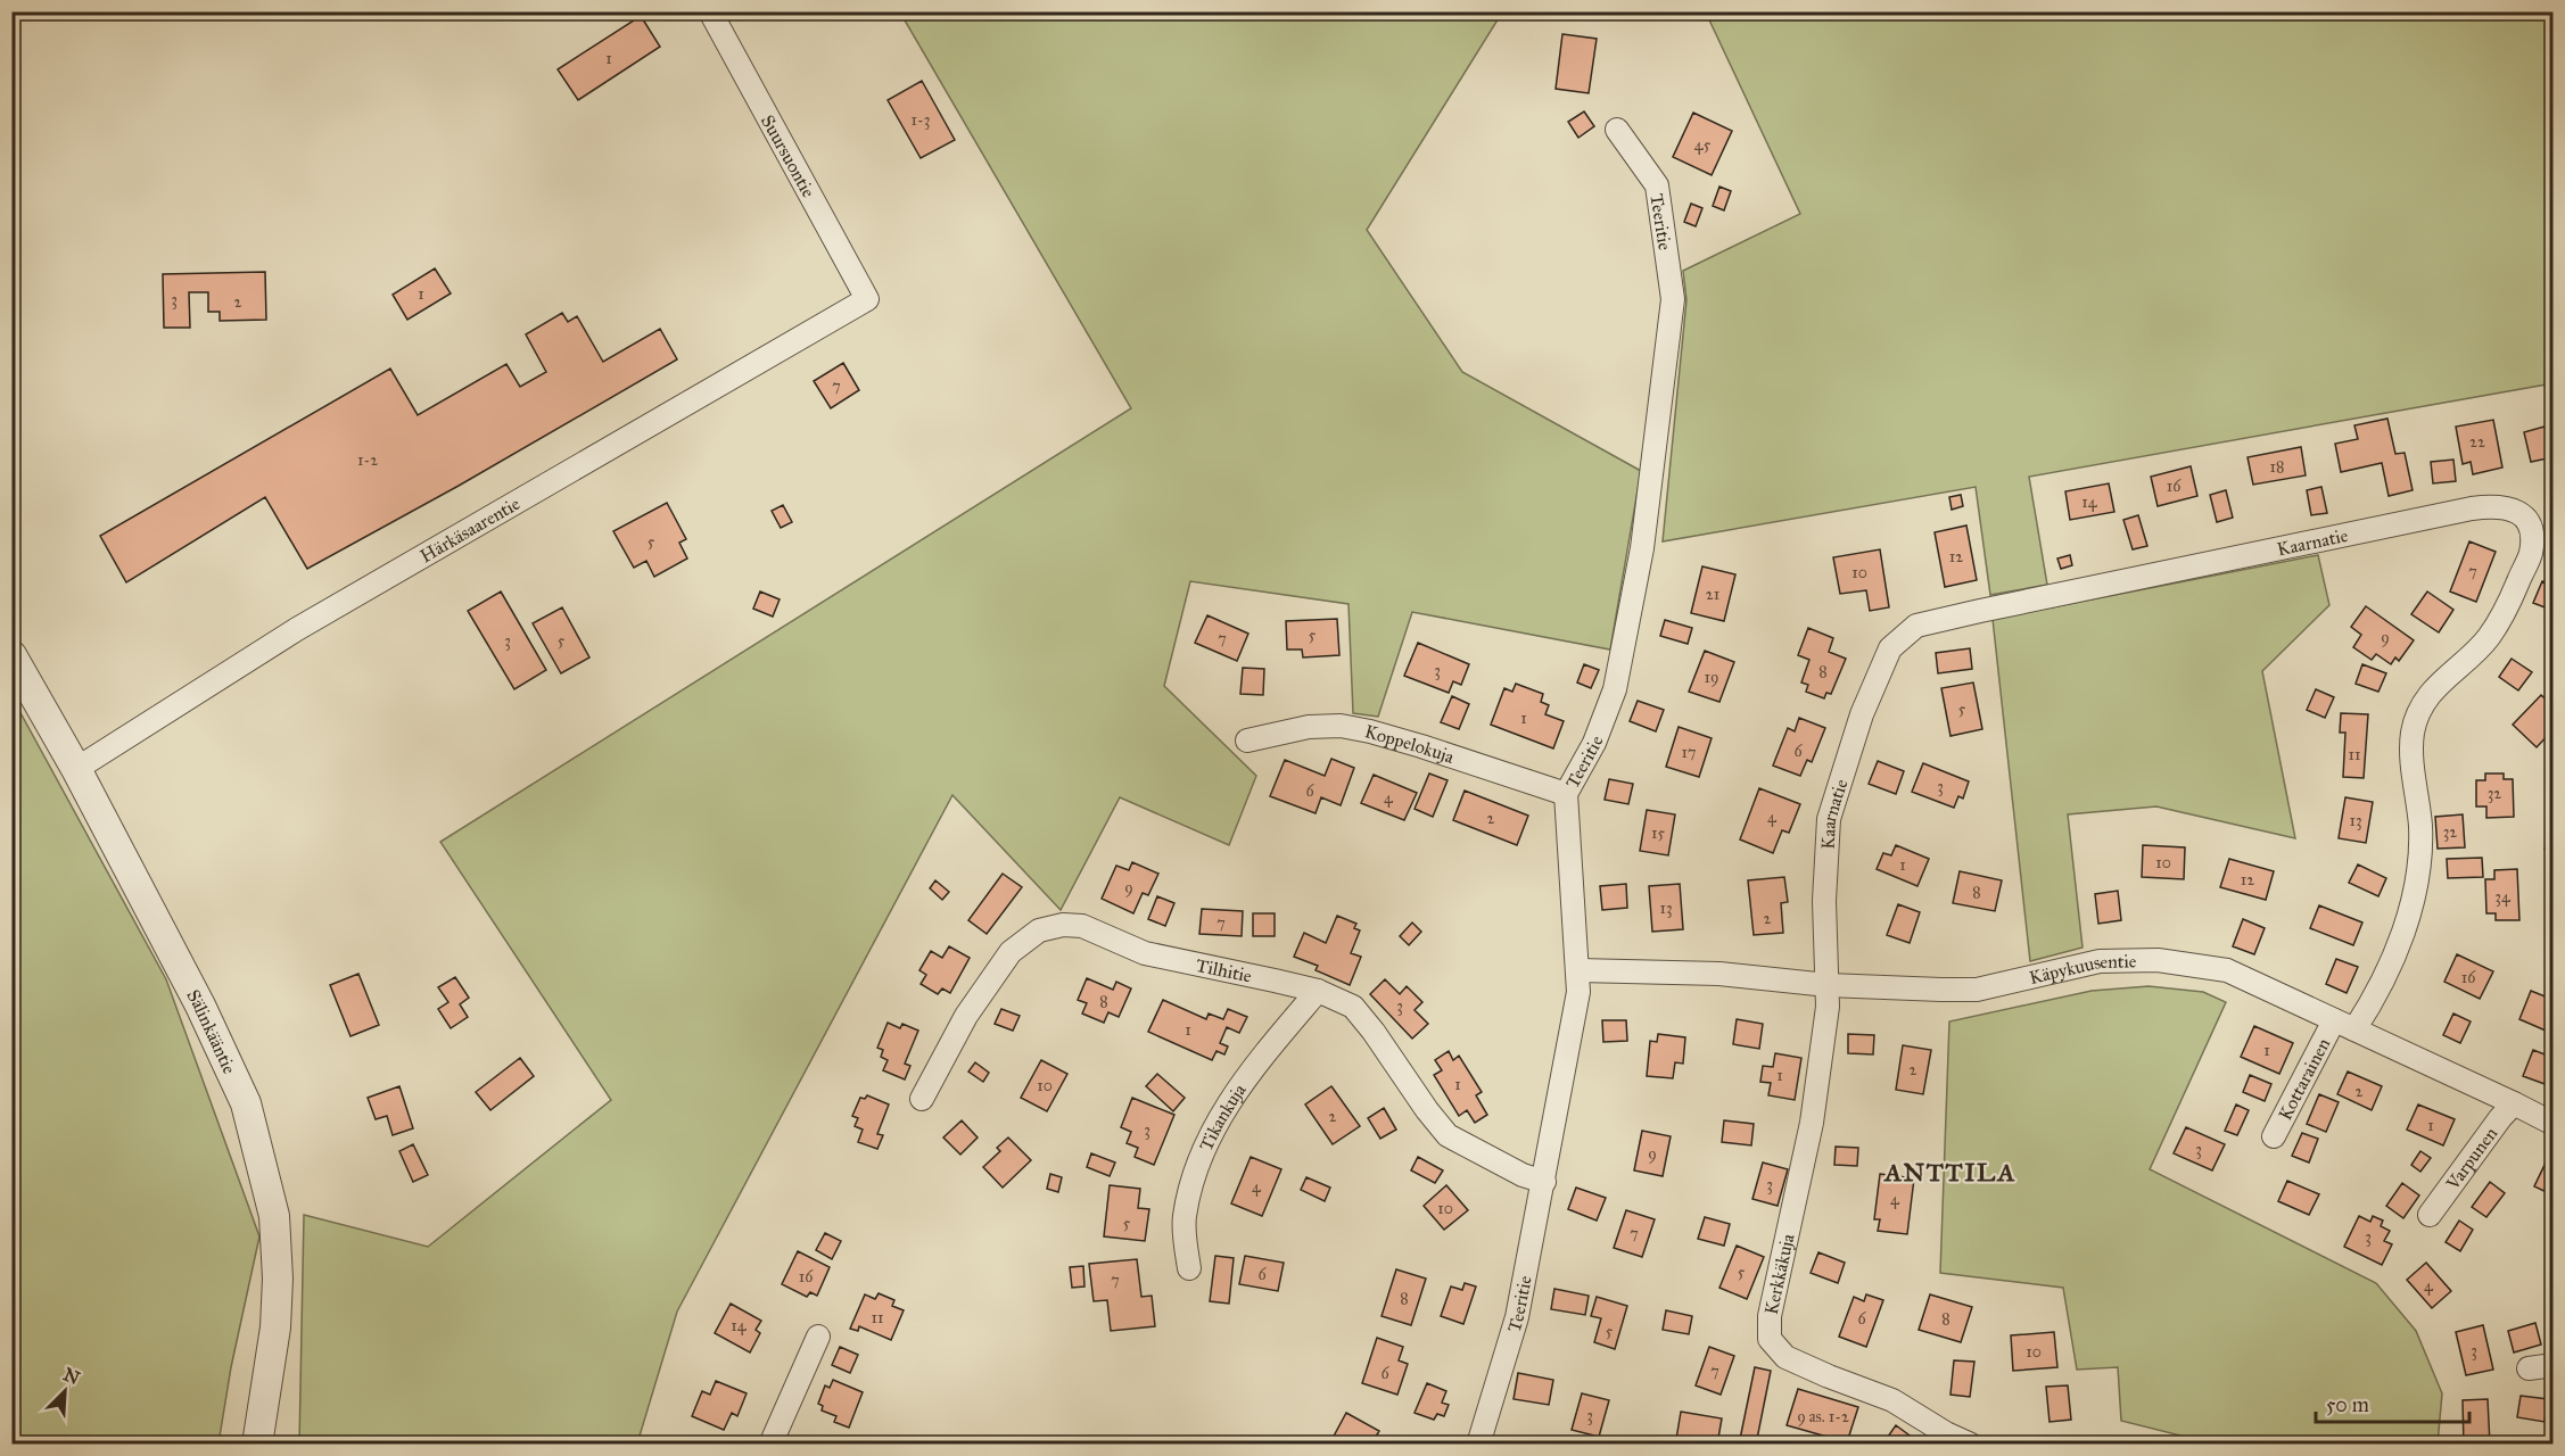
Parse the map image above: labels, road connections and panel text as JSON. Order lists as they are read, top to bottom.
{
  "streets": {
    "street": [
      "Suursuontie",
      "Teeritie",
      "Härkäsaarentie",
      "Kaarnatie",
      "Koppelokuja",
      "Tilhitie",
      "Käpykuusentie",
      "Sälinkääntie",
      "Kottarainen",
      "Tikankuja",
      "Varpunen",
      "Kerkkäkuja"
    ]
  },
  "crossings": [
    ["Suursuontie", "Härkäsaarentie"],
    ["Teeritie", "Koppelokuja"],
    ["Teeritie", "Tilhitie"],
    ["Teeritie", "Käpykuusentie"],
    ["Härkäsaarentie", "Sälinkääntie"],
    ["Kaarnatie", "Käpykuusentie"],
    ["Kaarnatie", "Kottarainen"],
    ["Kaarnatie", "Kerkkäkuja"],
    ["Tilhitie", "Tikankuja"],
    ["Käpykuusentie", "Kottarainen"],
    ["Käpykuusentie", "Varpunen"],
    ["Käpykuusentie", "Kerkkäkuja"]
  ],
  "districts": ["ANTTILA"],
  "house_numbers": [
    "1",
    "1-3",
    "45",
    "1",
    "3",
    "2",
    "7",
    "22",
    "1-2",
    "18",
    "16",
    "14",
    "5",
    "12",
    "7",
    "10",
    "21",
    "5",
    "9",
    "7",
    "3",
    "5",
    "3",
    "8",
    "19",
    "5",
    "1",
    "6",
    "17",
    "11",
    "3",
    "6",
    "32",
    "4",
    "4",
    "2",
    "13",
    "32",
    "15",
    "10",
    "1",
    "12",
    "9",
    "8",
    "34",
    "13",
    "2",
    "7",
    "16",
    "8",
    "3",
    "1",
    "1",
    "2",
    "1",
    "1",
    "10",
    "2",
    "2",
    "1",
    "3",
    "3",
    "9",
    "3",
    "4",
    "4",
    "10",
    "5",
    "7",
    "3",
    "5",
    "6",
    "16",
    "7",
    "4",
    "8",
    "11",
    "6",
    "8",
    "14",
    "5",
    "3",
    "10",
    "7",
    "6",
    "3",
    "9 as. 1-2"
  ],
  "scale_bar": "50 m",
  "north": "top right"
}
